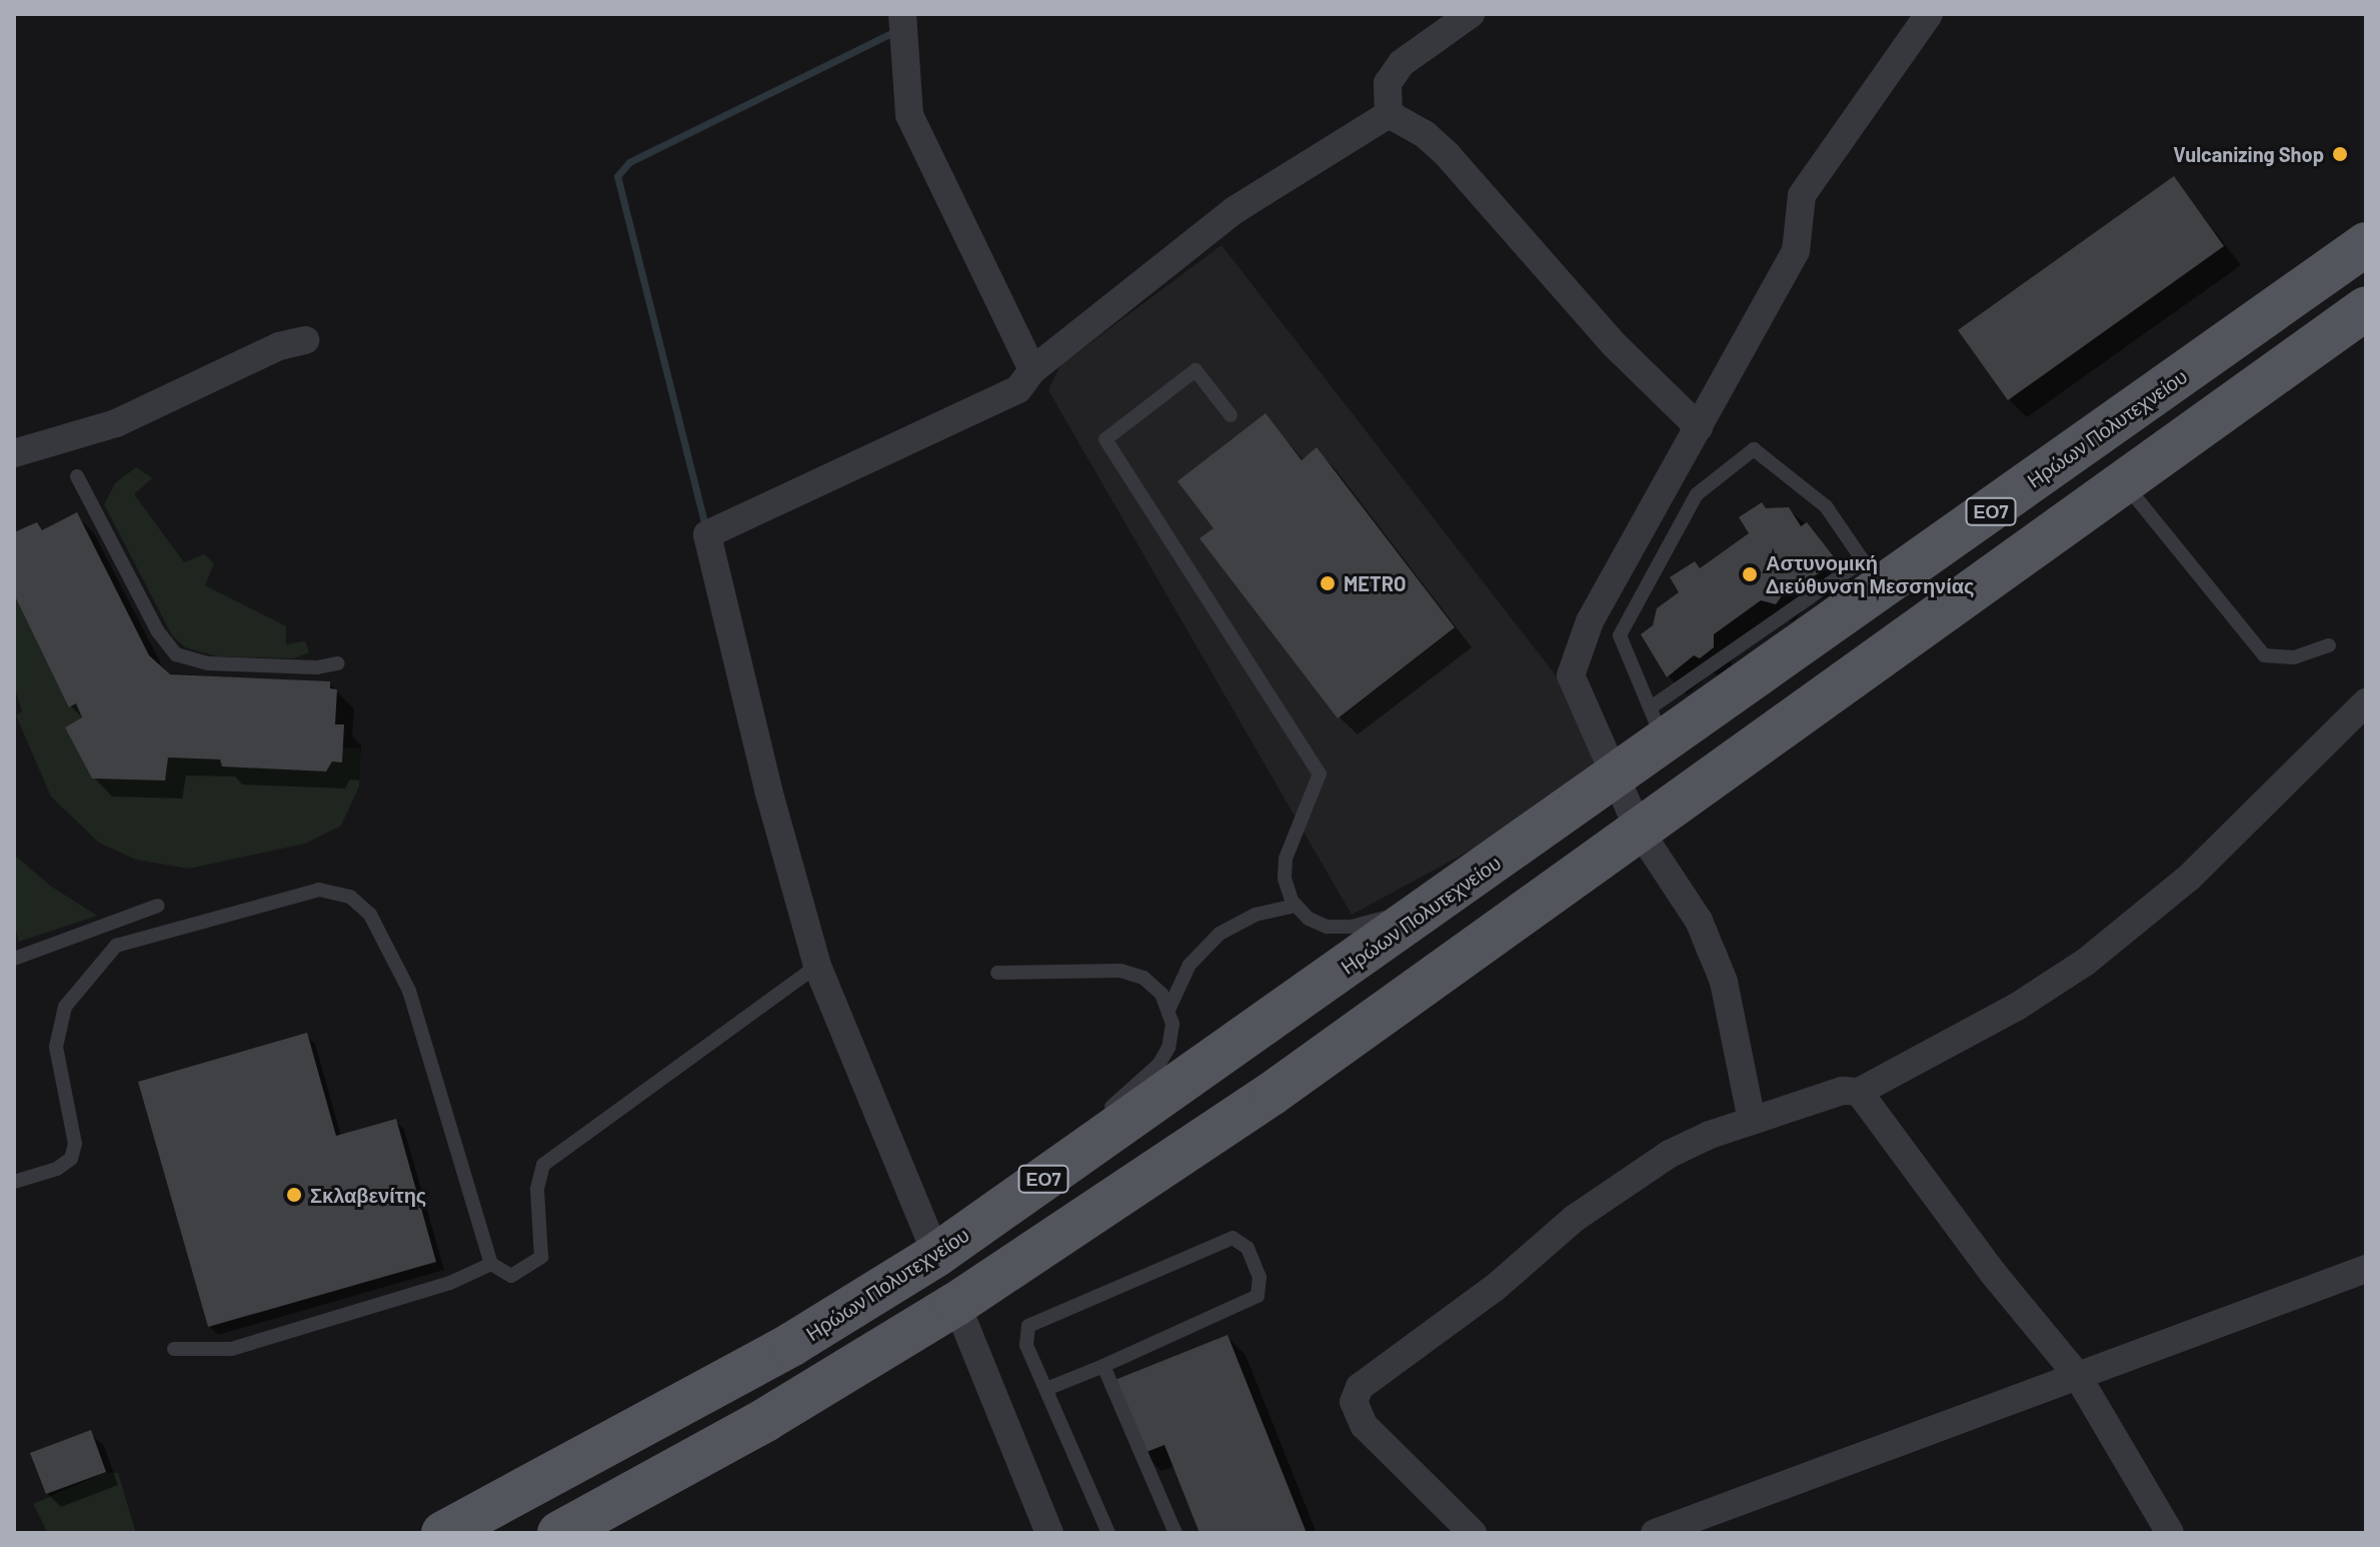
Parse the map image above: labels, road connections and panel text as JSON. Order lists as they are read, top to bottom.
{
  "streets": {
    "main road": ["Ηρώων Πολυτεχνείου", "ΕΟ7"]
  },
  "places": [
    "Vulcanizing Shop",
    "Αστυνομική Διεύθυνση Μεσσηνίας",
    "METRO",
    "Σκλαβενίτης"
  ]
}
